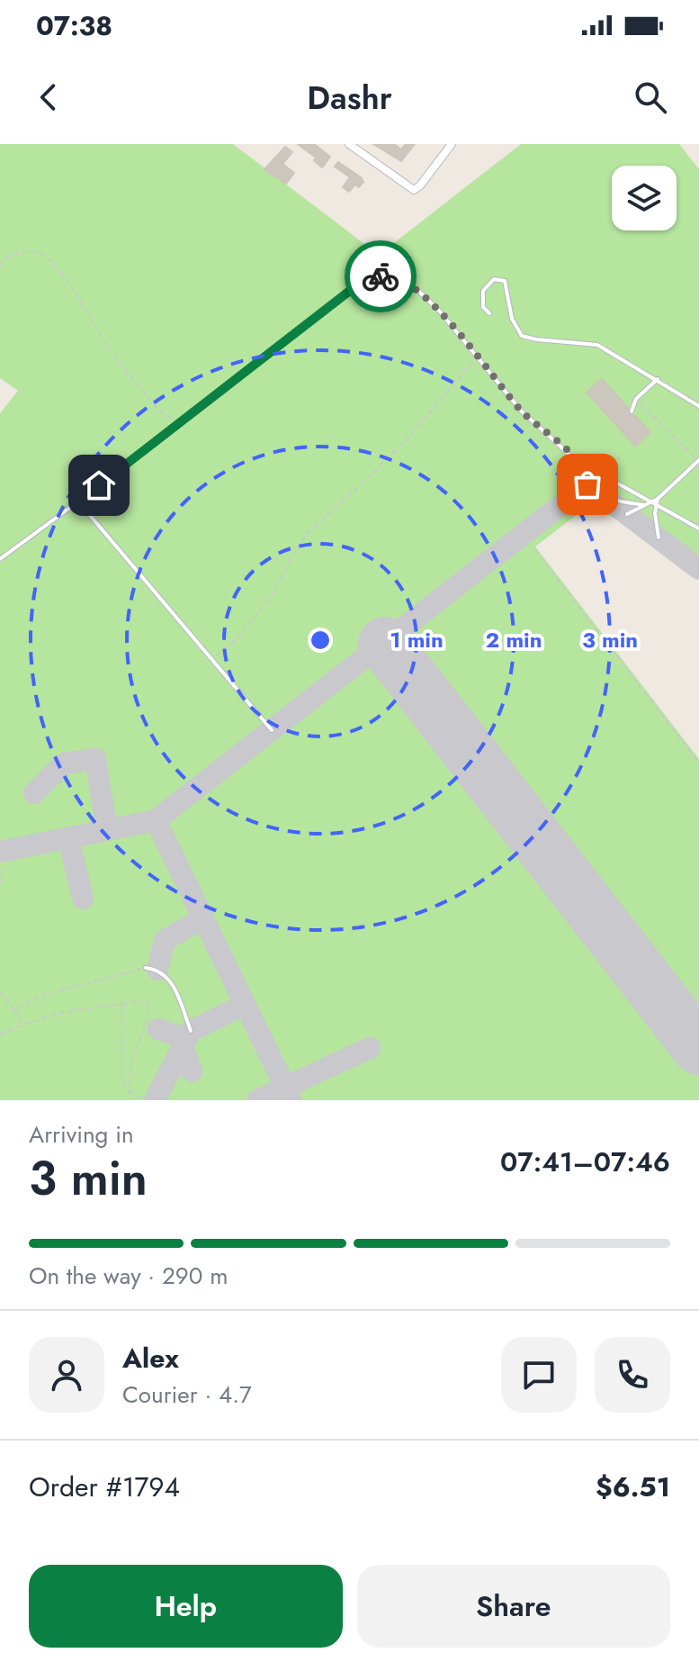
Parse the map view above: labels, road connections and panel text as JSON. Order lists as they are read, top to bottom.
{
  "page": {
    "status": "07:38",
    "header": "Dashr",
    "heading": ["3 min", "Arriving in", "07:41–07:46"],
    "panel": [
      "Alex",
      "Courier · 4.7",
      "Order #1794",
      "$6.51"
    ],
    "bar": "On the way · 290 m",
    "buttons": ["Help", "Share"]
  },
  "rings": ["1 min", "2 min", "3 min"]
}
